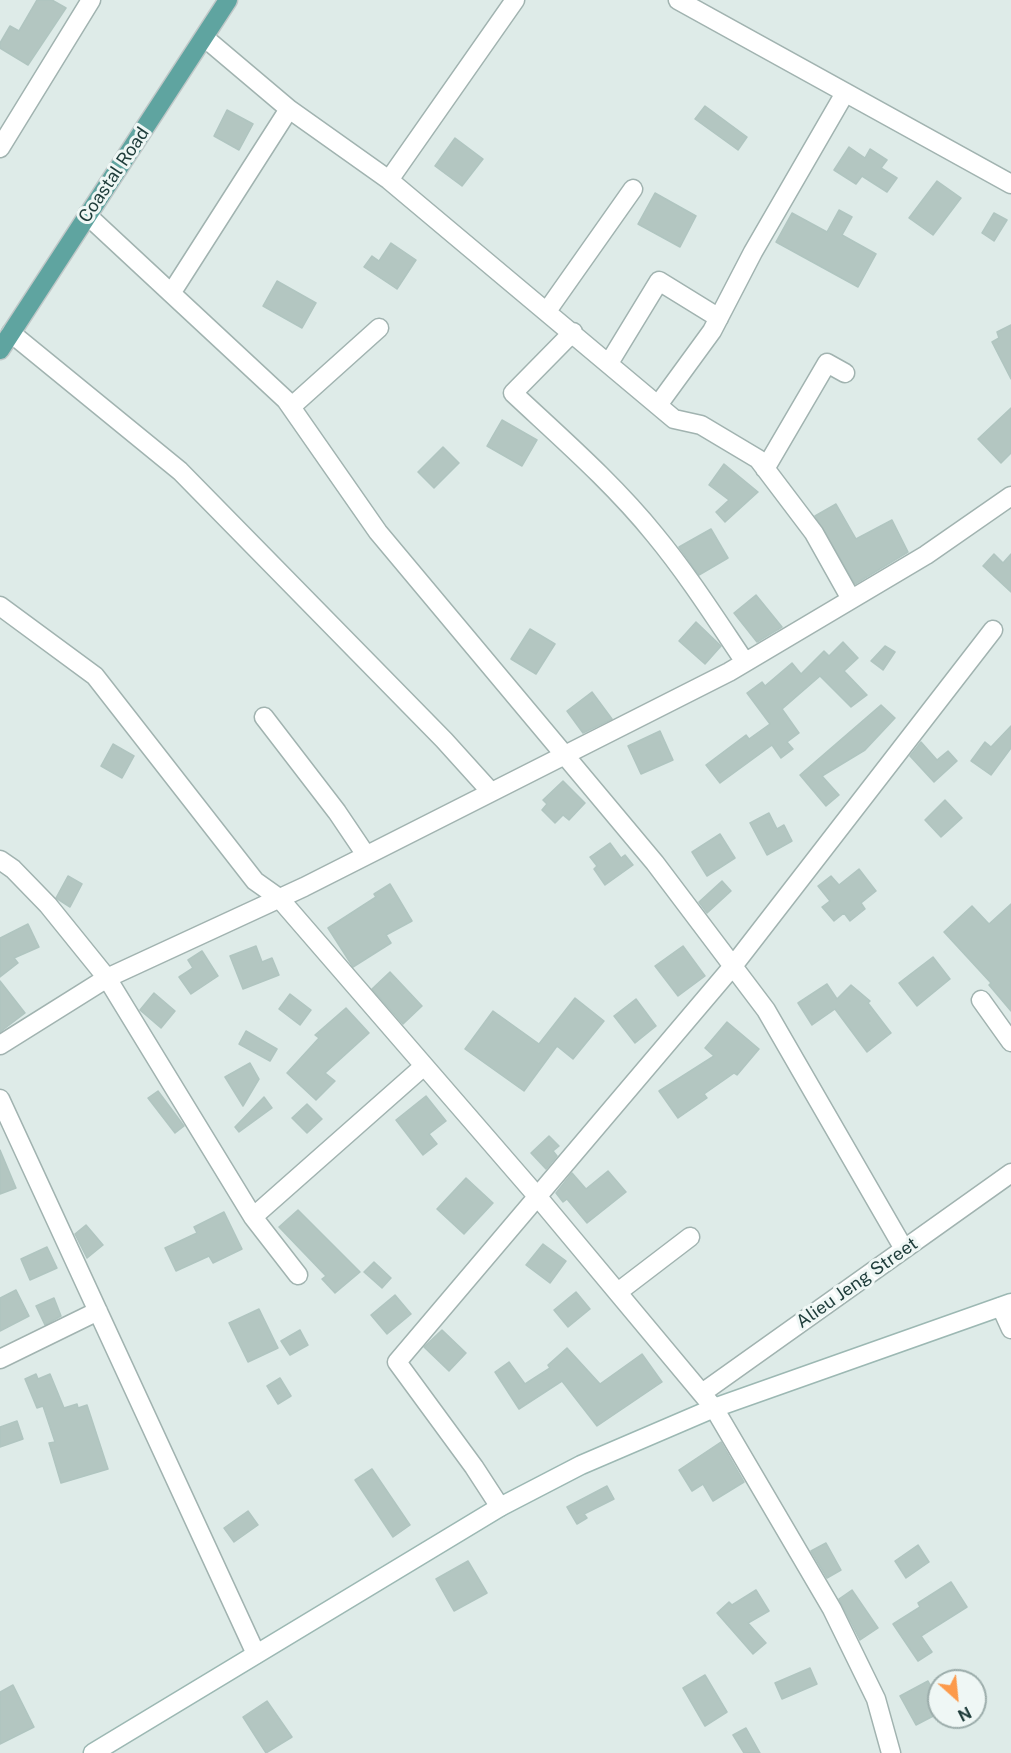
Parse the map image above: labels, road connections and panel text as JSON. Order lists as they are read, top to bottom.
{
  "streets": {
    "main road": ["Coastal Road"],
    "street": ["Alieu Jeng Street"]
  },
  "north": "bottom right"
}
